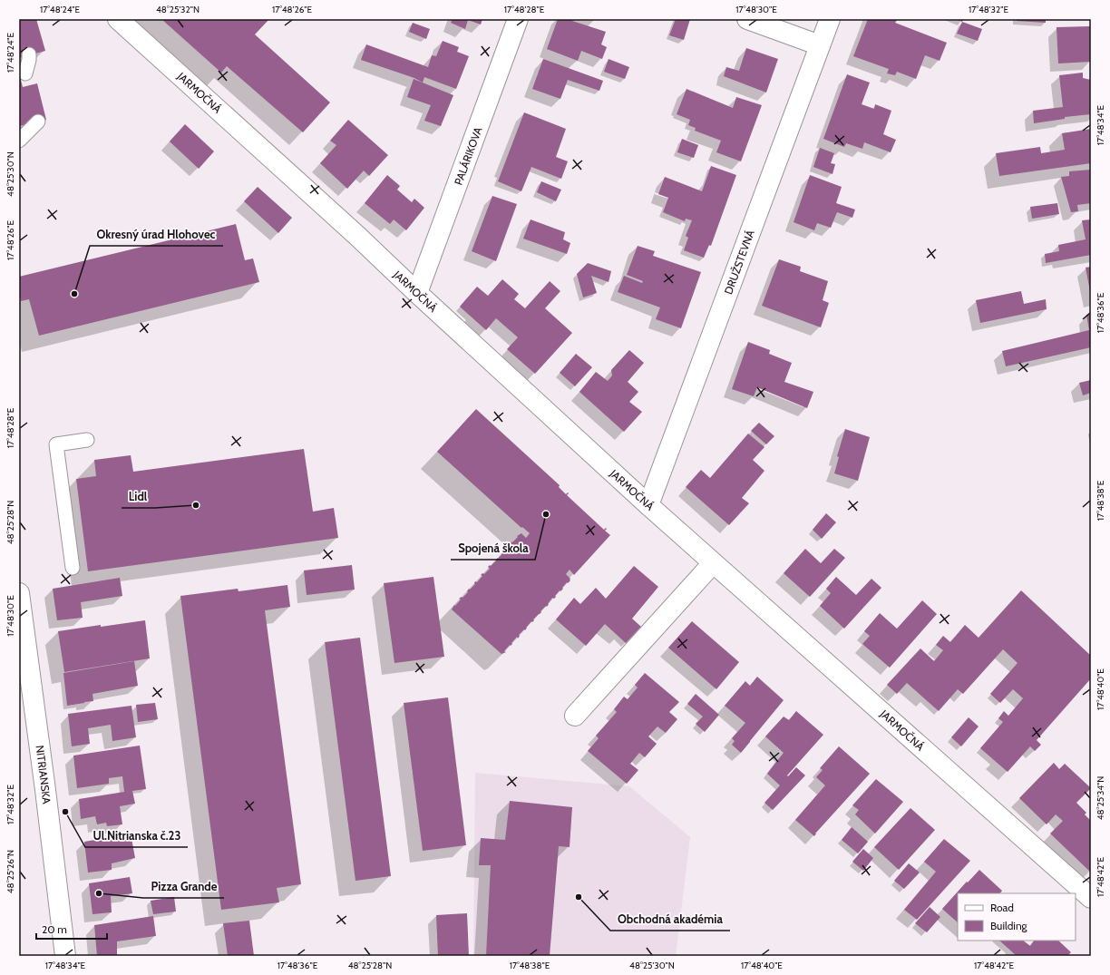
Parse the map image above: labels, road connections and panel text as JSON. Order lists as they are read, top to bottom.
{
  "streets": {
    "street": [
      "JARMOČNÁ",
      "PALÁRIKOVA",
      "DRUŽSTEVNÁ",
      "NITRIANSKA"
    ]
  },
  "crossings": [
    ["JARMOČNÁ", "PALÁRIKOVA"],
    ["JARMOČNÁ", "DRUŽSTEVNÁ"]
  ],
  "places": [
    "Okresný úrad Hlohovec",
    "Lidl",
    "Spojená škola",
    "Ul.Nitrianska č.23",
    "Pizza Grande",
    "Obchodná akadémia"
  ],
  "legend": ["Road", "Building"],
  "scale_bar": "20 m",
  "coordinates": [
    "17°48'24\"E",
    "48°25'32\"N",
    "17°48'26\"E",
    "17°48'28\"E",
    "17°48'30\"E",
    "17°48'32\"E",
    "17°48'34\"E",
    "48°25'30\"N",
    "17°48'36\"E",
    "17°48'38\"E",
    "48°25'28\"N",
    "17°48'40\"E",
    "48°25'34\"N",
    "48°25'26\"N",
    "17°48'42\"E"
  ]
}
